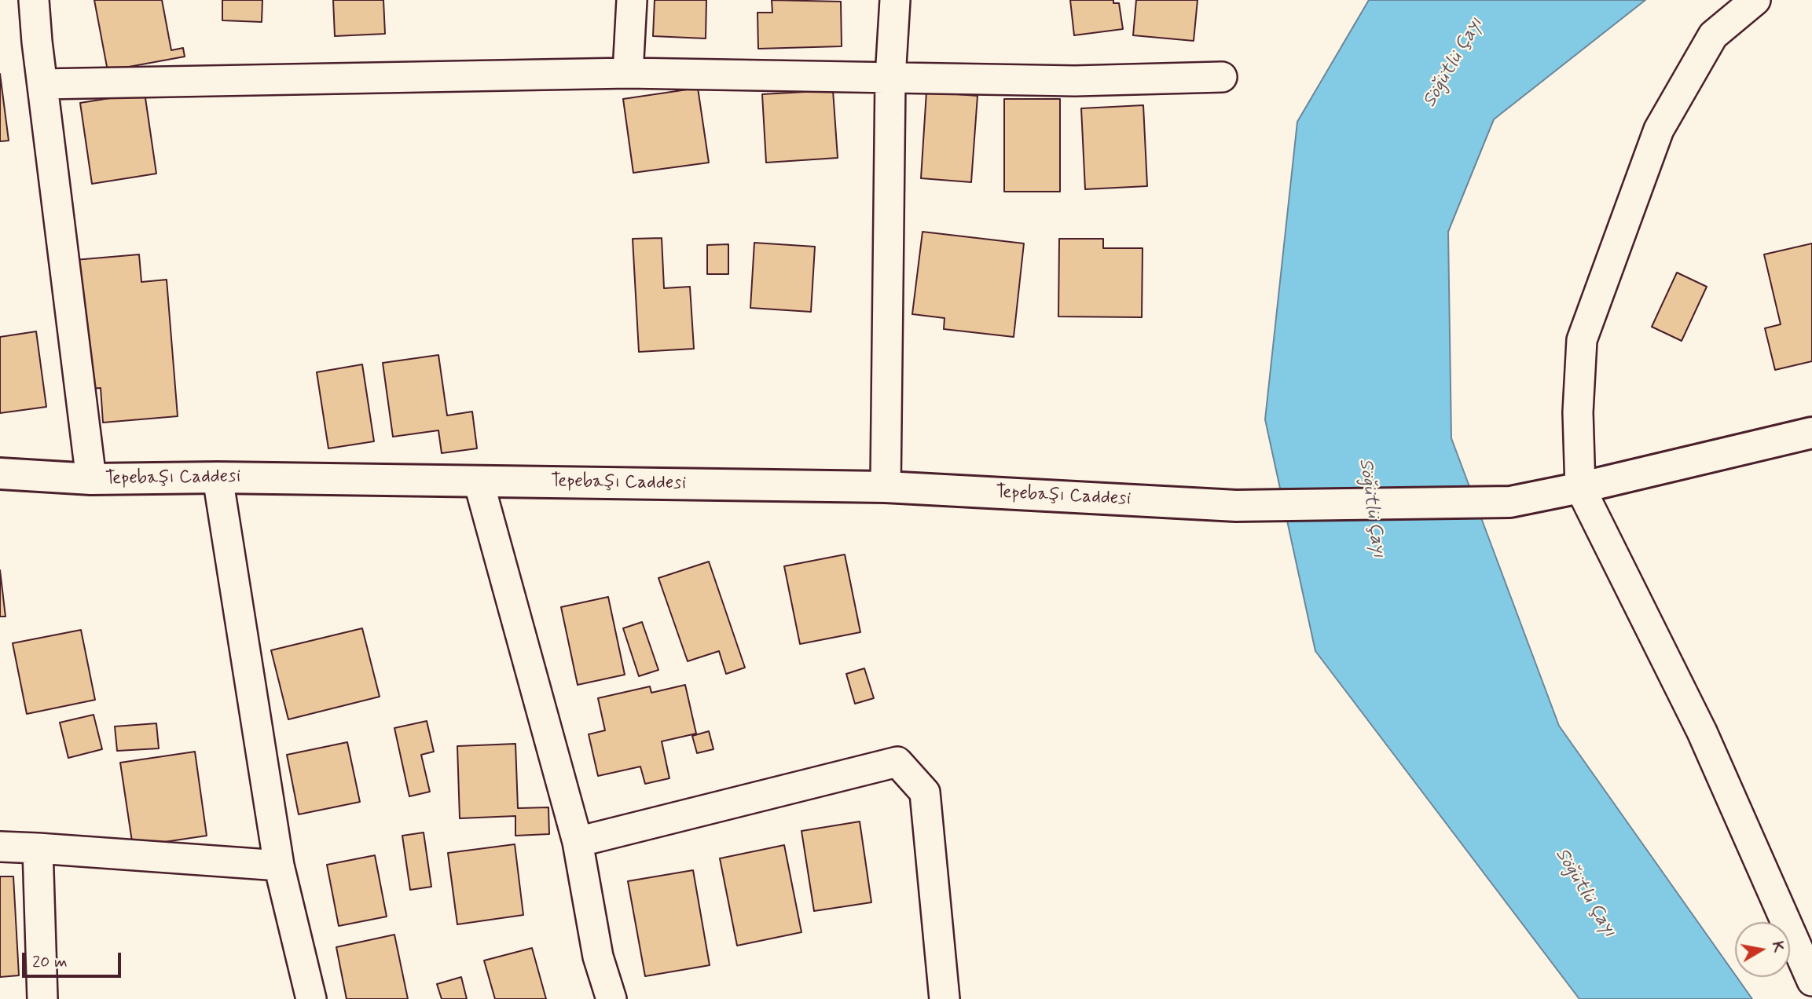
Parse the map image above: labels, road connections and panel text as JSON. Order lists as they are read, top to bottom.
{
  "streets": {
    "main road": ["Tepebaşı Caddesi"]
  },
  "water": ["Söğütlü Çayı"],
  "scale_bar": "20 m",
  "north": "right"
}
